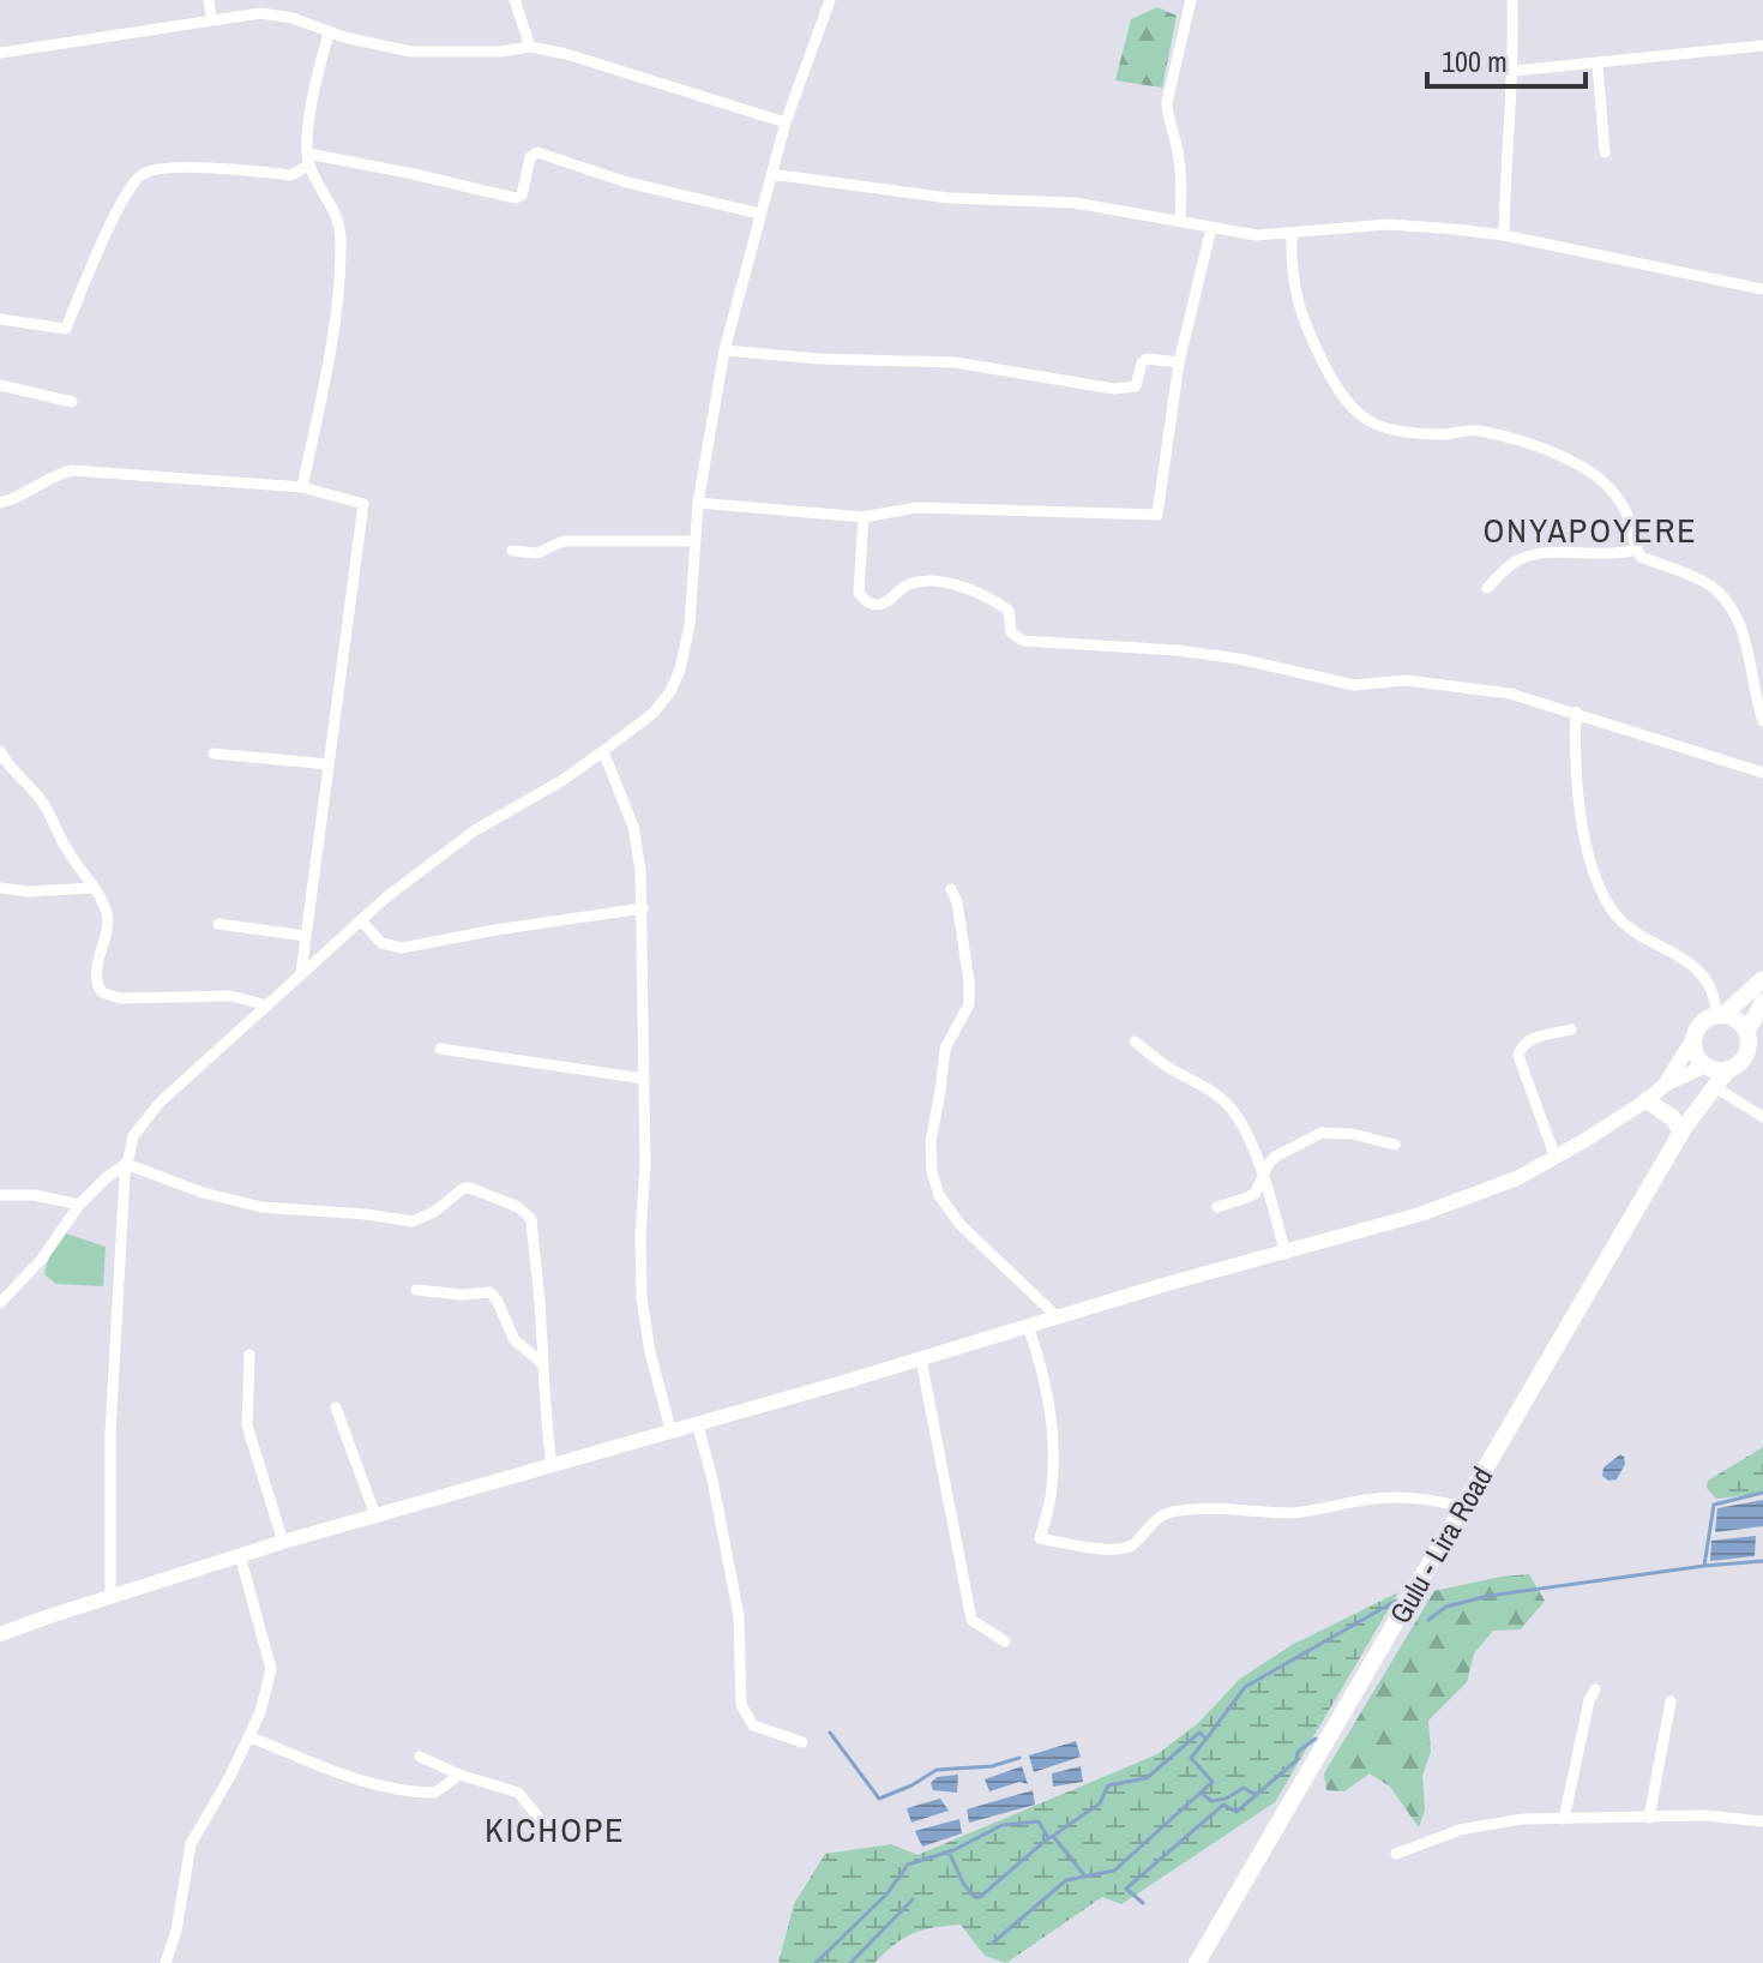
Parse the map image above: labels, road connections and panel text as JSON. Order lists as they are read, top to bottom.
{
  "streets": {
    "main road": ["Gulu - Lira Road"]
  },
  "districts": ["ONYAPOYERE", "KICHOPE"],
  "scale_bar": "100 m"
}
